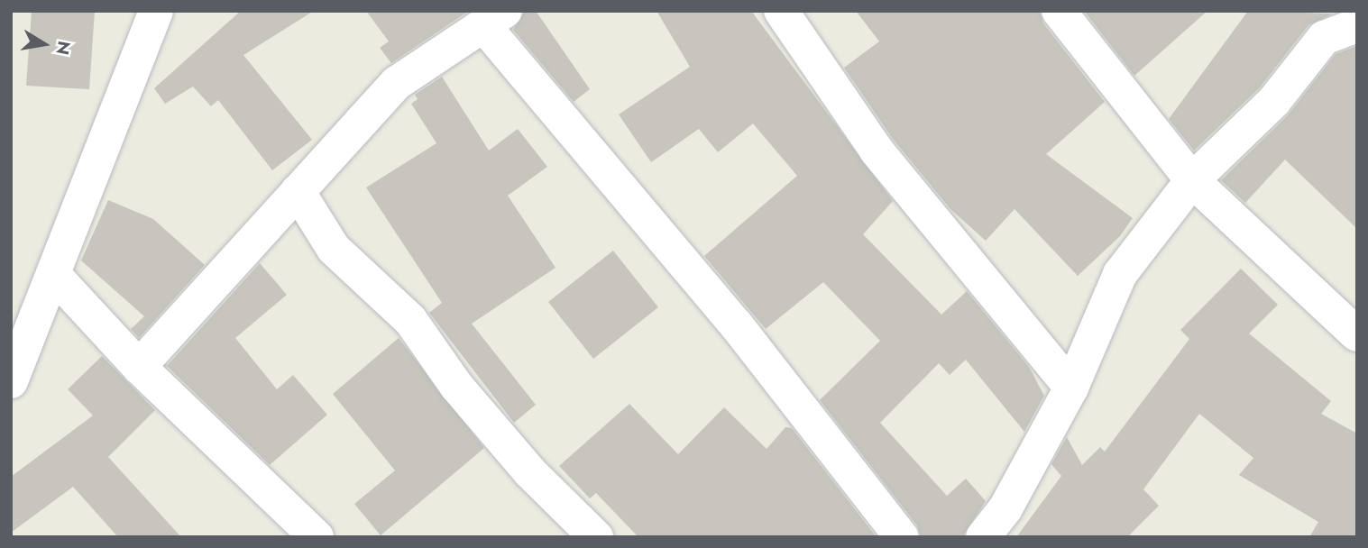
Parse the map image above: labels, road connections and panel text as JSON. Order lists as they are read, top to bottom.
{
  "north": "right"
}
